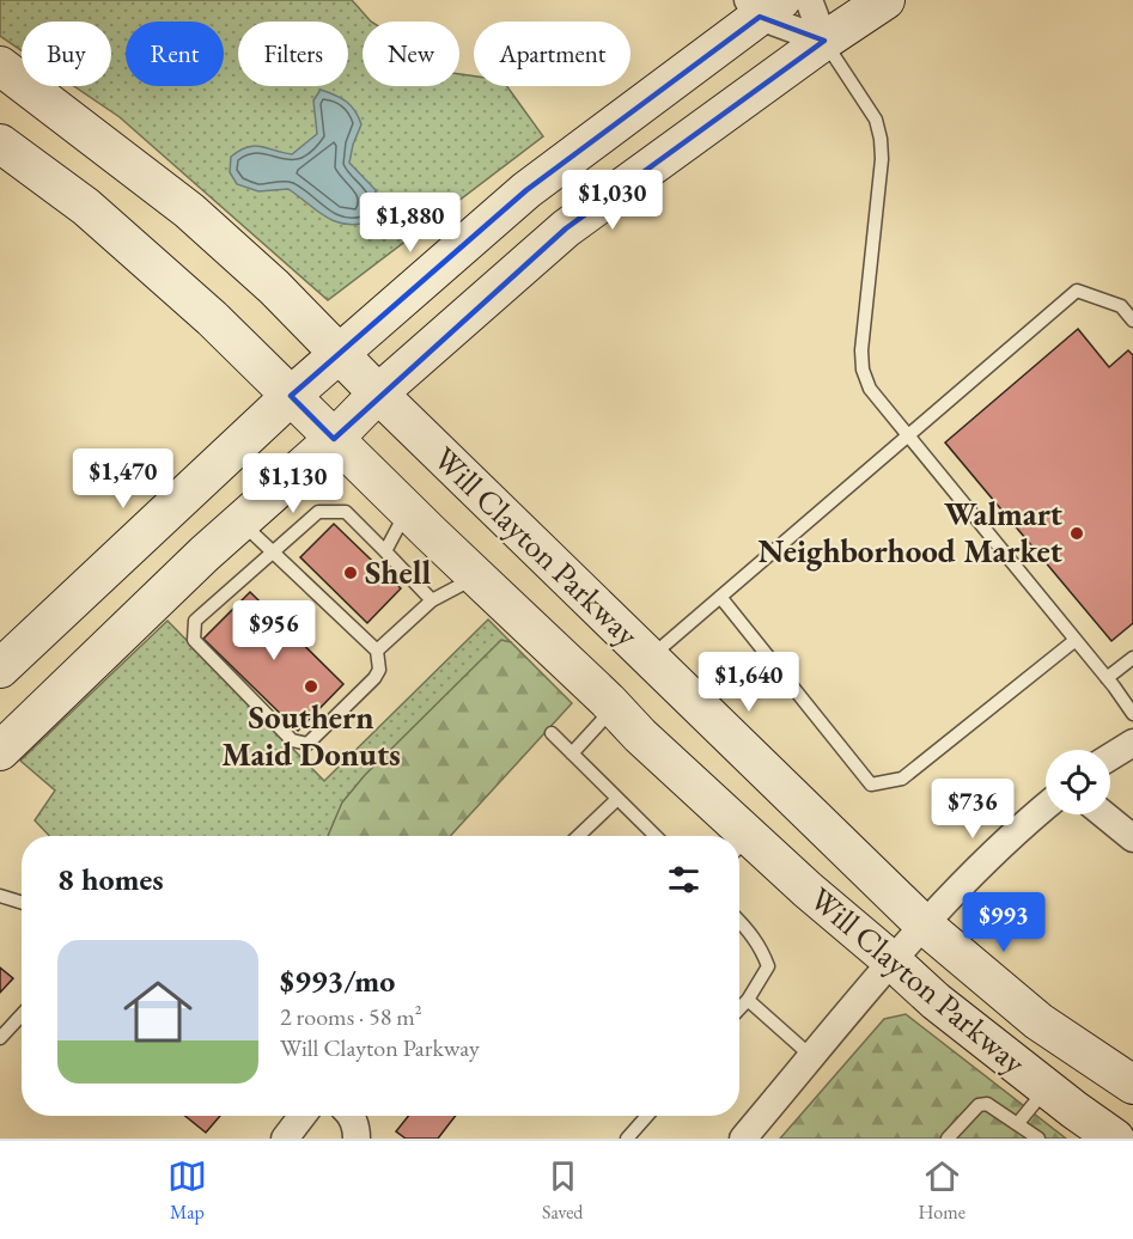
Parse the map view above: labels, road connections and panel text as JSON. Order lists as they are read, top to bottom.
{
  "streets": {
    "main road": ["Will Clayton Parkway"]
  },
  "places": ["Walmart Neighborhood Market", "Shell", "Southern Maid Donuts"],
  "page": {
    "chip": [
      "Buy",
      "Rent",
      "Filters",
      "New",
      "Apartment"
    ],
    "price": [
      "$1,030",
      "$1,880",
      "$1,470",
      "$1,130",
      "$956",
      "$1,640",
      "$736",
      "$993"
    ],
    "heading": "8 homes",
    "list": [
      {
        "name": "$993/mo",
        "note": "2 rooms · 58 m² · Will Clayton Parkway"
      }
    ],
    "tabs": ["Map", "Saved", "Home"]
  }
}
